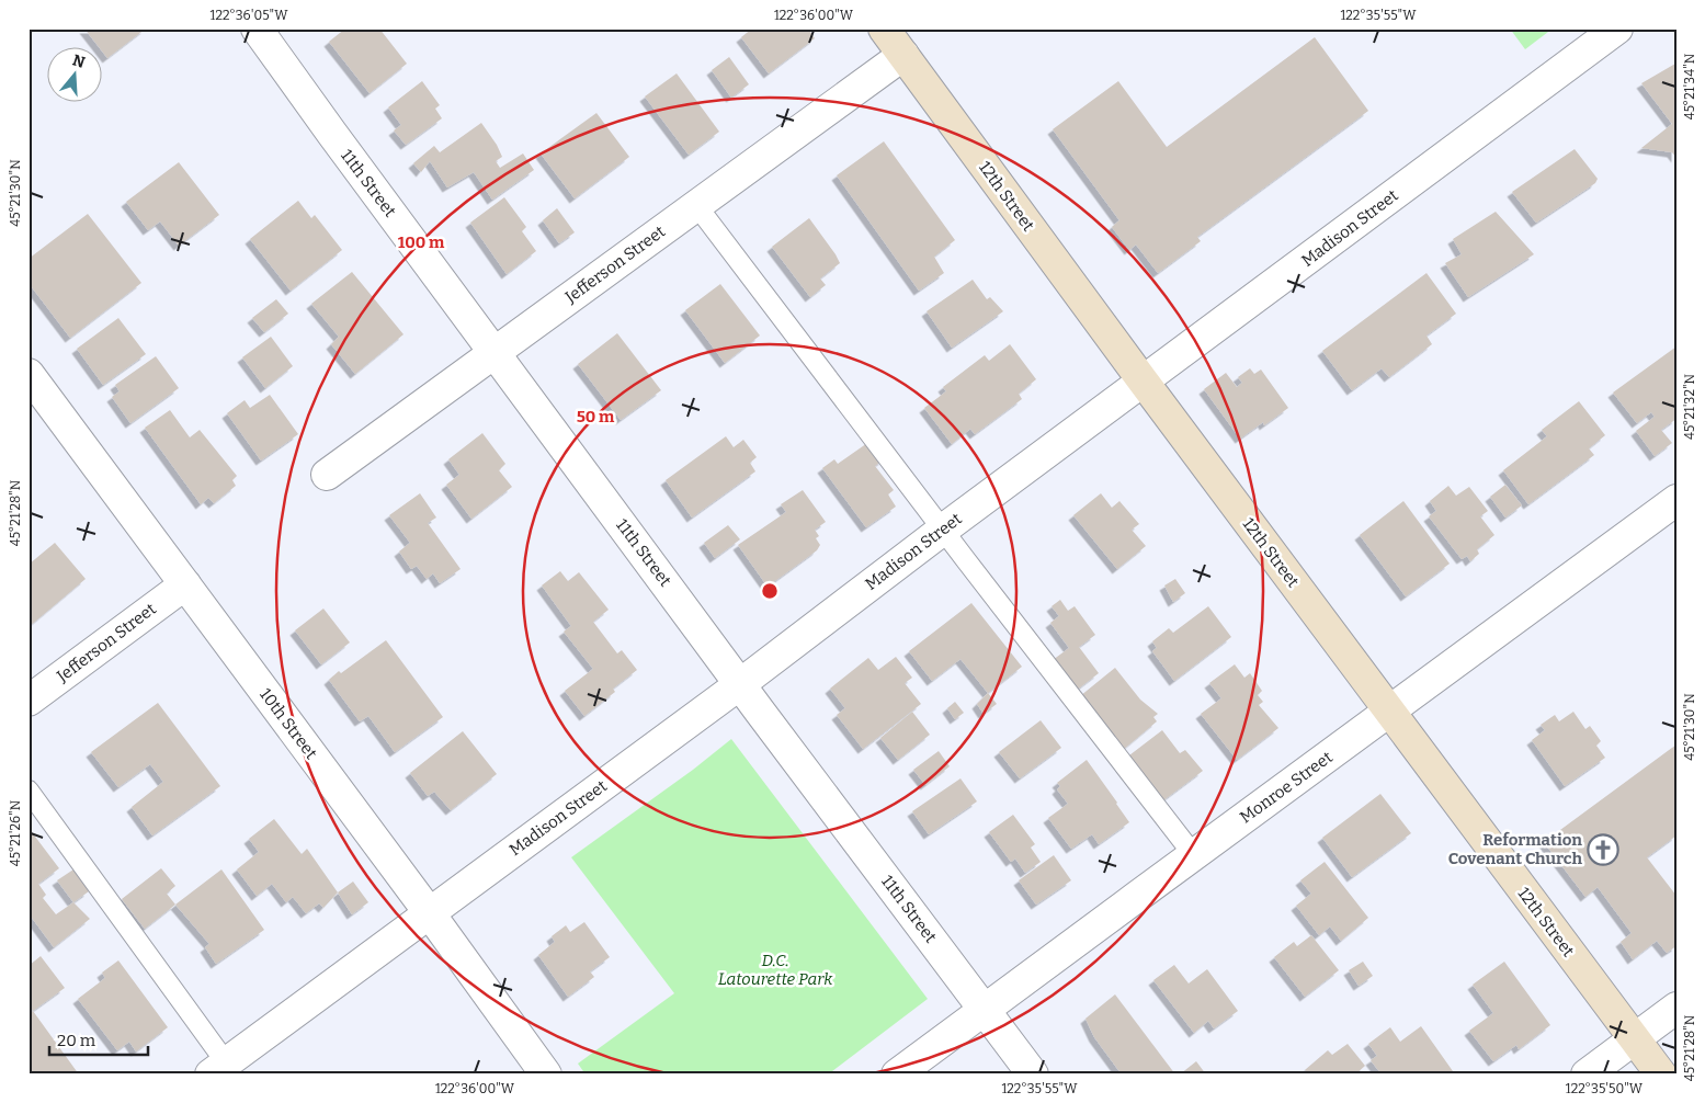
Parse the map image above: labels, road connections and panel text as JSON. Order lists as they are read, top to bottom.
{
  "streets": {
    "street": [
      "11th Street",
      "12th Street",
      "Madison Street",
      "Jefferson Street",
      "10th Street",
      "Monroe Street"
    ]
  },
  "crossings": [
    ["11th Street", "Madison Street"],
    ["11th Street", "Jefferson Street"],
    ["11th Street", "Monroe Street"],
    ["12th Street", "Madison Street"],
    ["12th Street", "Jefferson Street"],
    ["12th Street", "Monroe Street"],
    ["Madison Street", "10th Street"],
    ["Jefferson Street", "10th Street"]
  ],
  "parks": ["D.C. Latourette Park"],
  "places": {
    "church": ["Reformation Covenant Church"]
  },
  "scale_bar": "20 m",
  "north": "top",
  "coordinates": [
    "122°36'05\"W",
    "122°36'00\"W",
    "122°35'55\"W",
    "45°21'34\"N",
    "45°21'30\"N",
    "45°21'32\"N",
    "45°21'28\"N",
    "45°21'26\"N",
    "122°35'50\"W"
  ],
  "rings": ["100 m", "50 m"]
}
